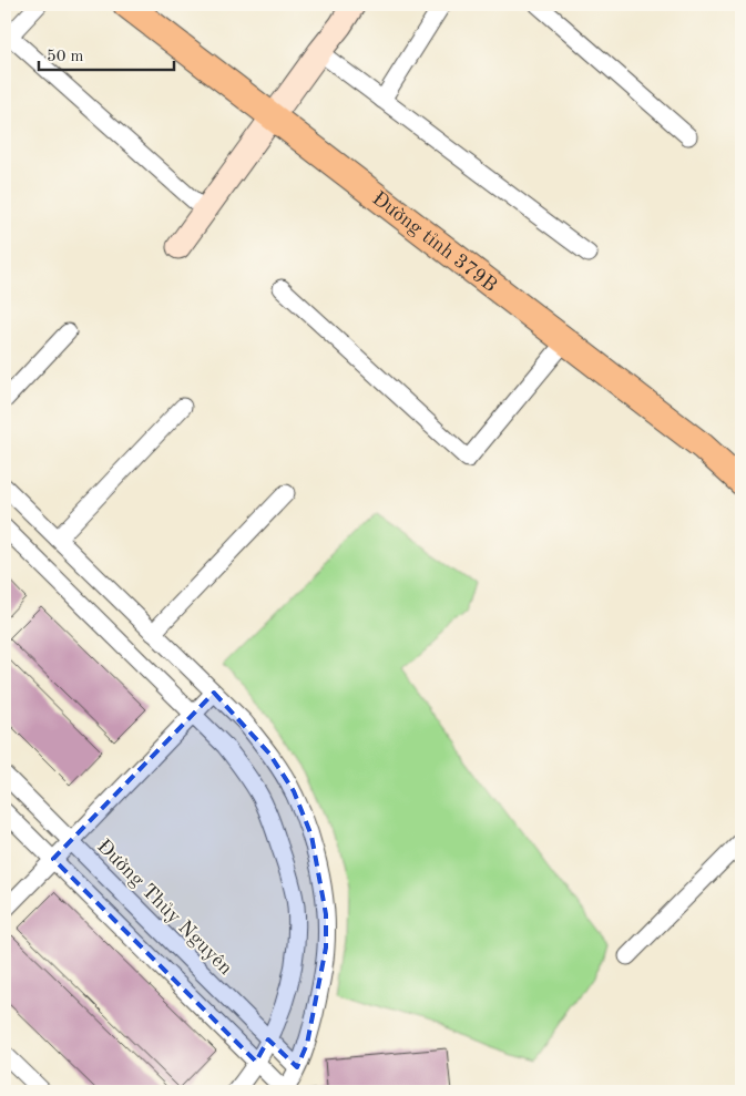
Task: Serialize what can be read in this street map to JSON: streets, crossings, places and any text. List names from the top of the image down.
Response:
{
  "streets": {
    "main road": ["Đường tỉnh 379B"],
    "street": ["Đường Thủy Nguyên"]
  },
  "scale_bar": "50 m"
}
